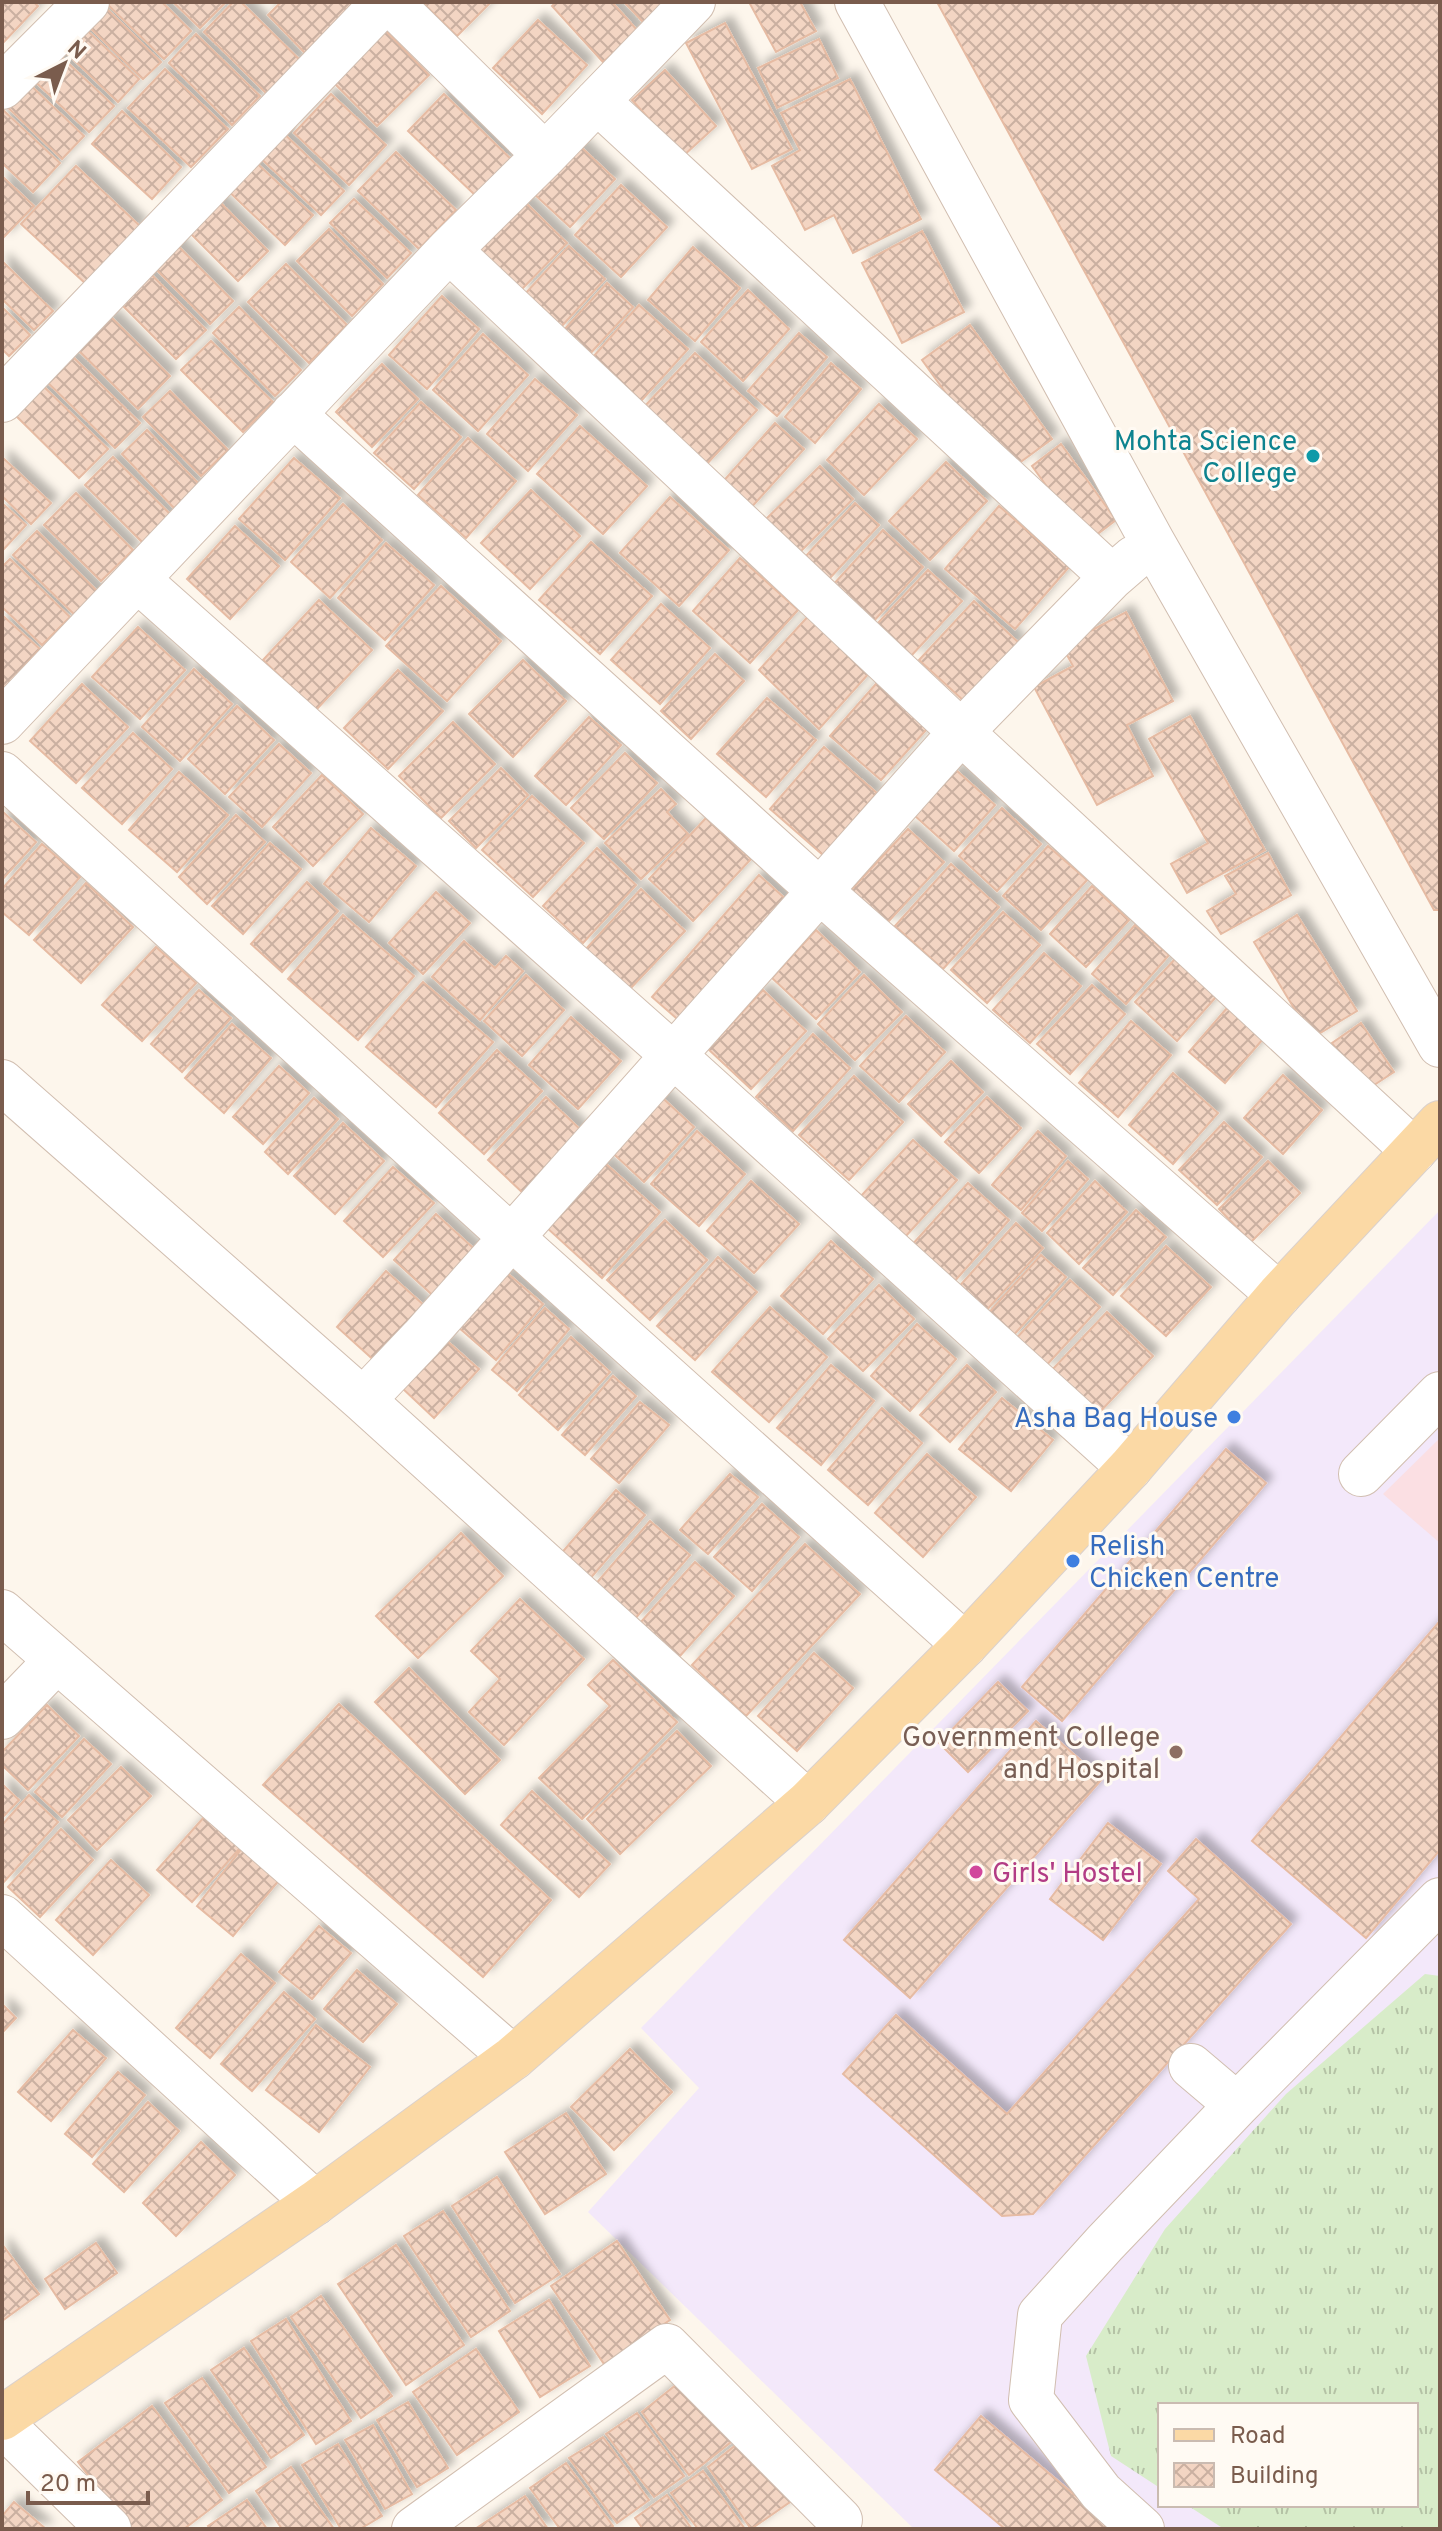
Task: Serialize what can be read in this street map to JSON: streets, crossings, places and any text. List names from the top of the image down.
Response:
{
  "places": [
    "Mohta Science College",
    "Asha Bag House",
    "Relish Chicken Centre",
    "Government College and Hospital",
    "Girls' Hostel"
  ],
  "legend": ["Road", "Building"],
  "scale_bar": "20 m",
  "north": "top right"
}
